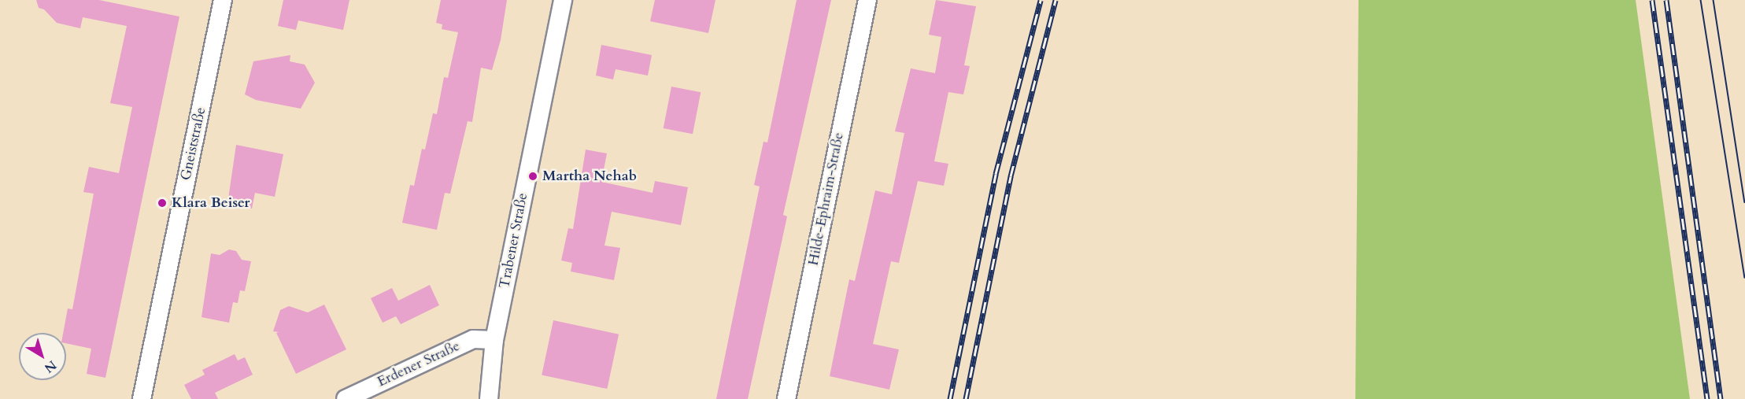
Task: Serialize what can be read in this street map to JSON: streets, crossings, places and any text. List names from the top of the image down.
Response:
{
  "streets": {
    "street": [
      "Gneiststraße",
      "Hilde-Ephraim-Straße",
      "Trabener Straße",
      "Erdener Straße"
    ]
  },
  "crossings": [
    ["Trabener Straße", "Erdener Straße"]
  ],
  "places": ["Martha Nehab", "Klara Beiser"],
  "north": "bottom right"
}
